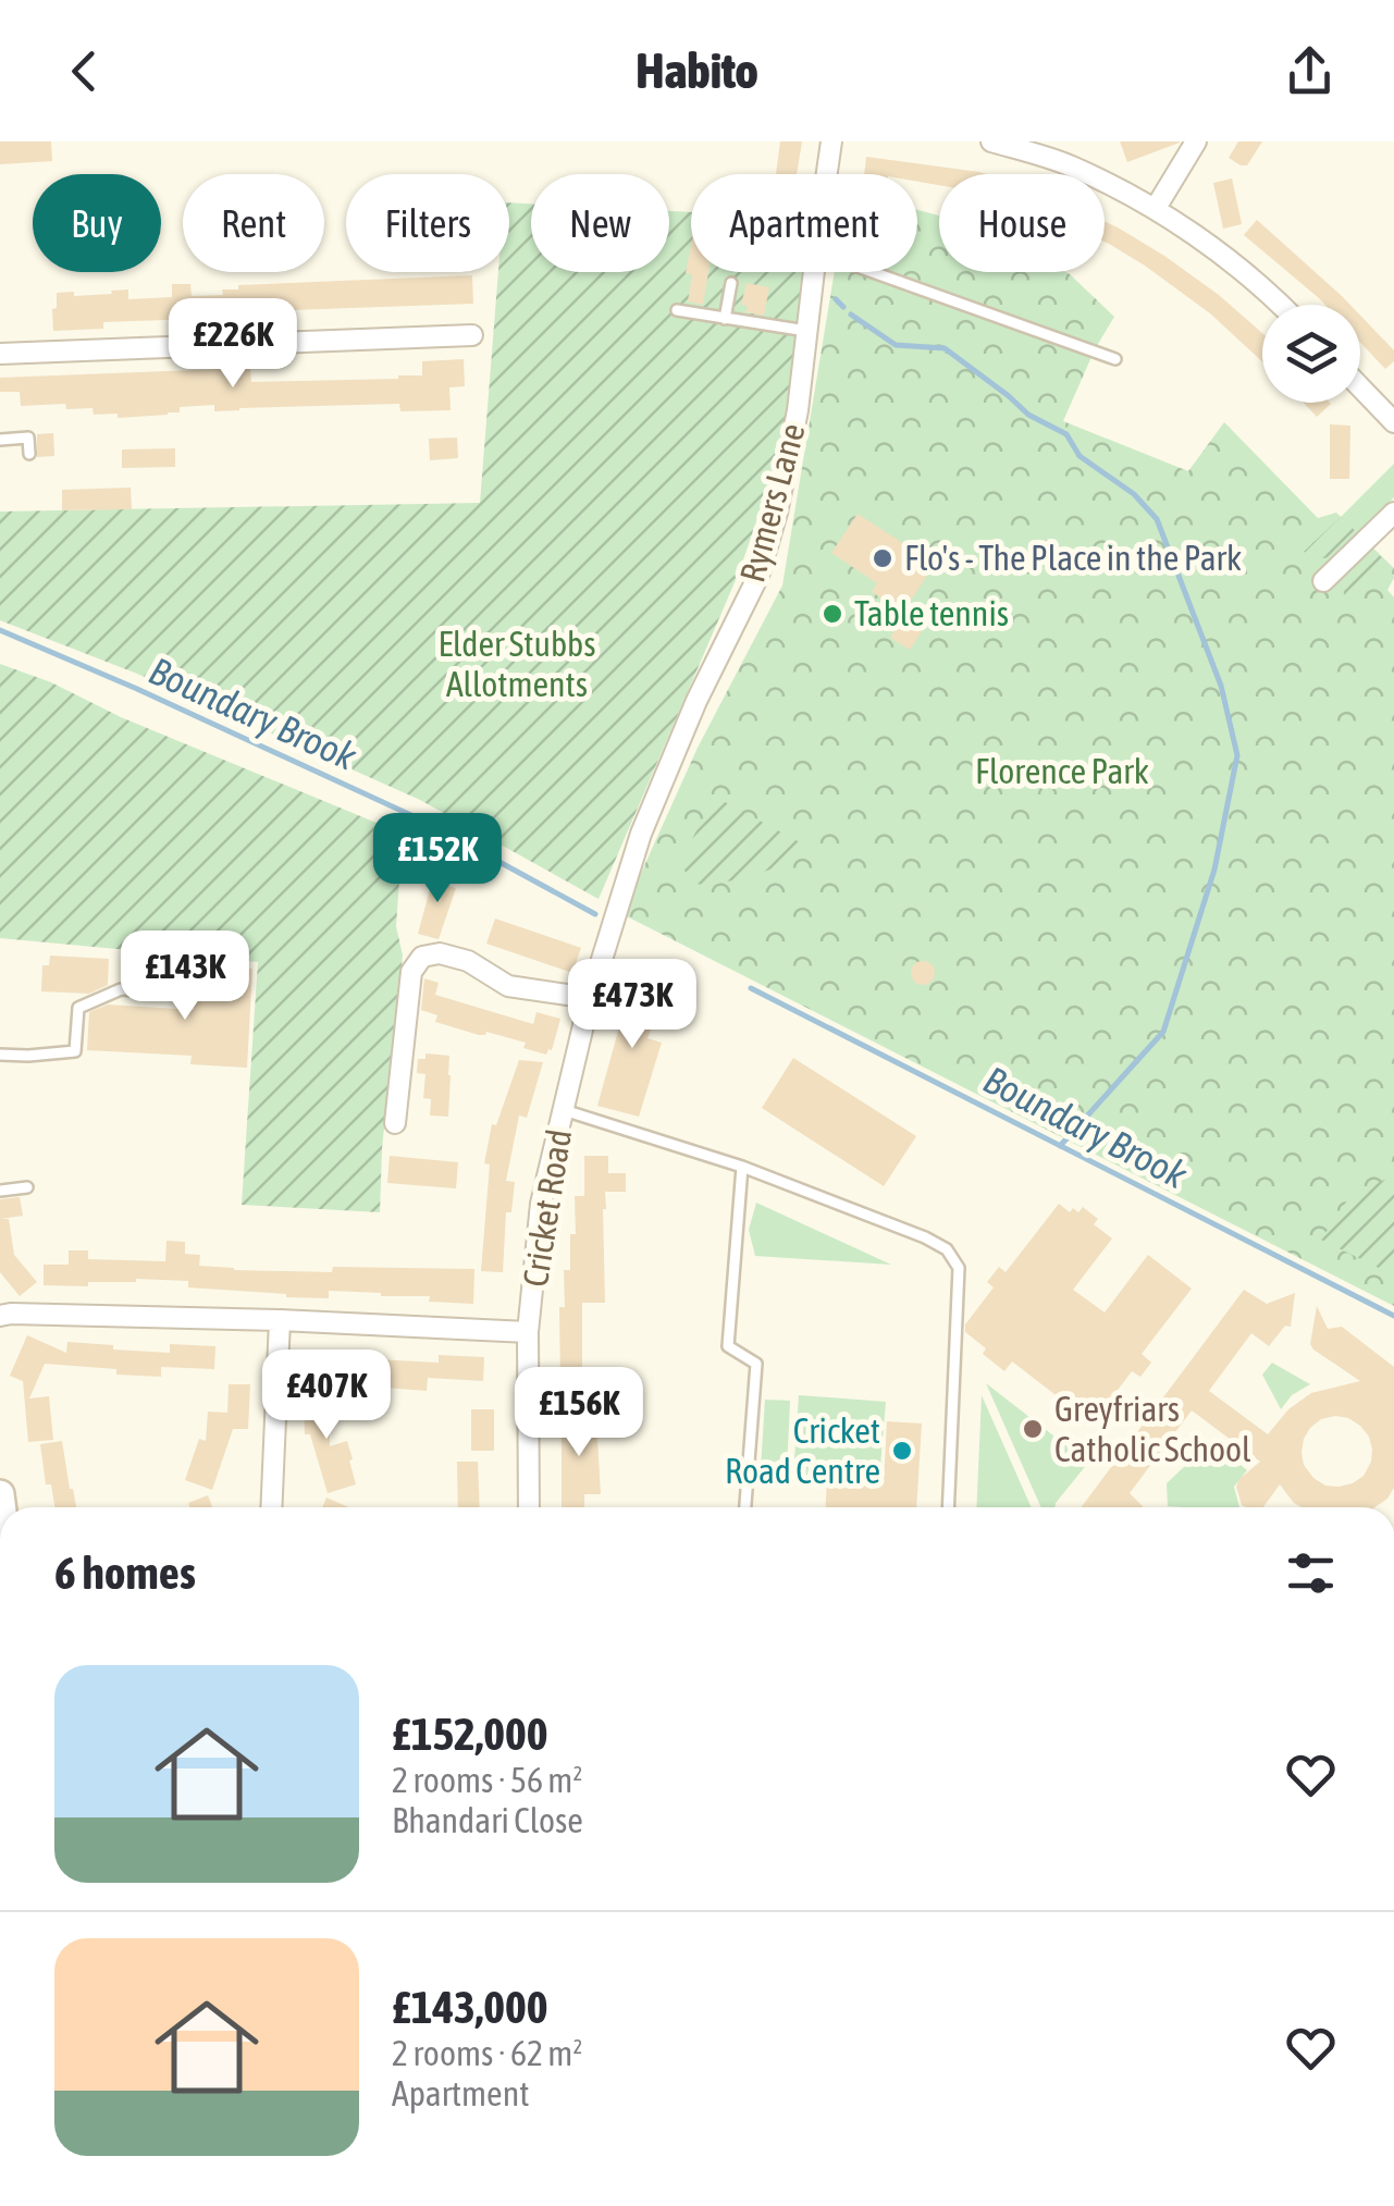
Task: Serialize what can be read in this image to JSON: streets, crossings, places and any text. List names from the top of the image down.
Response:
{
  "streets": {
    "street": ["Rymers Lane", "Cricket Road"]
  },
  "crossings": [
    ["Rymers Lane", "Cricket Road"]
  ],
  "water": ["Boundary Brook"],
  "parks": ["Elder Stubbs Allotments", "Florence Park"],
  "places": [
    "Flo's - The Place in the Park",
    "Table tennis",
    "Greyfriars Catholic School",
    "Cricket Road Centre"
  ],
  "page": {
    "header": "Habito",
    "chip": [
      "Buy",
      "Rent",
      "Filters",
      "New",
      "Apartment",
      "House"
    ],
    "price": [
      "£226K",
      "£152K",
      "£143K",
      "£473K",
      "£407K",
      "£156K"
    ],
    "heading": "6 homes",
    "list": [
      {
        "name": "£152,000",
        "note": "2 rooms · 56 m² · Bhandari Close"
      },
      {
        "name": "£143,000",
        "note": "2 rooms · 62 m² · Apartment"
      }
    ]
  }
}
